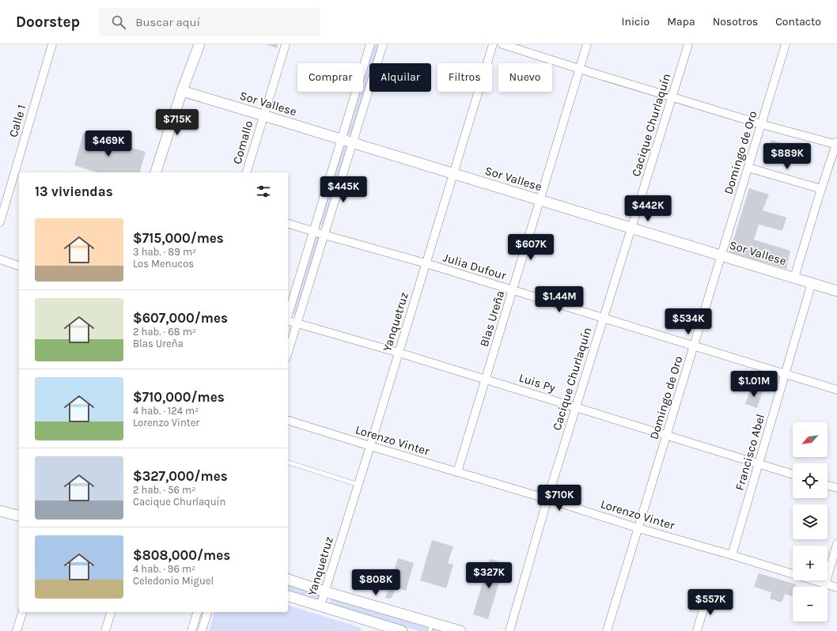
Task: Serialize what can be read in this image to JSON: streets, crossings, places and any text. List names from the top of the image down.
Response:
{
  "streets": {
    "street": [
      "Sor Vallese",
      "Calle 1",
      "Cacique Churlaquín",
      "Comallo",
      "Domingo de Oro",
      "Julia Dufour",
      "Blas Ureña",
      "Yanquetruz",
      "Luis Py",
      "Lorenzo Vinter",
      "Francisco Abel"
    ]
  },
  "crossings": [
    ["Sor Vallese", "Cacique Churlaquín"],
    ["Sor Vallese", "Comallo"],
    ["Sor Vallese", "Domingo de Oro"],
    ["Sor Vallese", "Blas Ureña"],
    ["Sor Vallese", "Yanquetruz"],
    ["Sor Vallese", "Francisco Abel"],
    ["Cacique Churlaquín", "Julia Dufour"],
    ["Cacique Churlaquín", "Luis Py"],
    ["Cacique Churlaquín", "Lorenzo Vinter"],
    ["Domingo de Oro", "Julia Dufour"],
    ["Domingo de Oro", "Luis Py"],
    ["Domingo de Oro", "Lorenzo Vinter"],
    ["Julia Dufour", "Blas Ureña"],
    ["Julia Dufour", "Yanquetruz"],
    ["Julia Dufour", "Francisco Abel"],
    ["Blas Ureña", "Luis Py"],
    ["Blas Ureña", "Lorenzo Vinter"],
    ["Yanquetruz", "Luis Py"],
    ["Yanquetruz", "Lorenzo Vinter"],
    ["Luis Py", "Francisco Abel"],
    ["Lorenzo Vinter", "Francisco Abel"]
  ],
  "north": "bottom left",
  "page": {
    "header": "Doorstep",
    "search": "Buscar aquí",
    "nav": [
      "Inicio",
      "Mapa",
      "Nosotros",
      "Contacto"
    ],
    "chip": [
      "Comprar",
      "Alquilar",
      "Filtros",
      "Nuevo"
    ],
    "price": [
      "$715K",
      "$469K",
      "$889K",
      "$445K",
      "$442K",
      "$607K",
      "$1.44M",
      "$534K",
      "$1.01M",
      "$710K",
      "$327K",
      "$808K",
      "$557K"
    ],
    "heading": "13 viviendas",
    "list": [
      {
        "name": "$715,000/mes",
        "note": "3 hab. · 89 m² · Los Menucos"
      },
      {
        "name": "$607,000/mes",
        "note": "2 hab. · 68 m² · Blas Ureña"
      },
      {
        "name": "$710,000/mes",
        "note": "4 hab. · 124 m² · Lorenzo Vinter"
      },
      {
        "name": "$327,000/mes",
        "note": "2 hab. · 56 m² · Cacique Churlaquín"
      },
      {
        "name": "$808,000/mes",
        "note": "4 hab. · 96 m² · Celedonio Miguel"
      }
    ],
    "map_buttons": ["+", "−"]
  }
}
